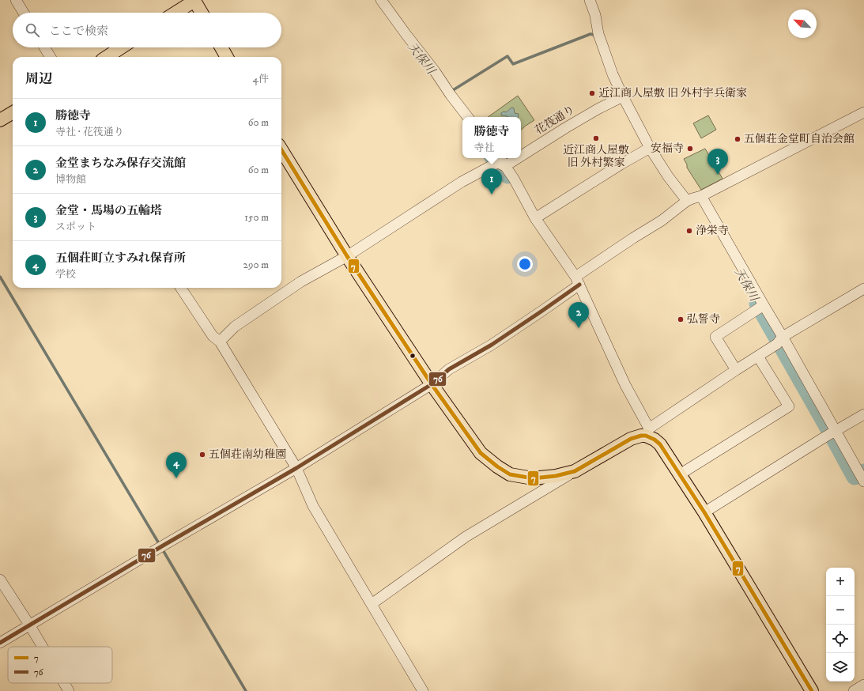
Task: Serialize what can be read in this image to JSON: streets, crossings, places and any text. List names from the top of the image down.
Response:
{
  "streets": {
    "street": ["花筏通り"]
  },
  "water": ["天保川"],
  "places": [
    "近江商人屋敷 旧 外村宇兵衛家",
    "近江商人屋敷 旧 外村繁家",
    "五個荘金堂町自治会館",
    "安福寺",
    "浄栄寺",
    "弘誓寺",
    "五個荘南幼稚園"
  ],
  "lines": ["transit line 7", "transit line 76"],
  "legend": ["7", "76"],
  "north": "top left",
  "page": {
    "search": "ここで検索",
    "heading": ["周辺", "4件"],
    "list": [
      {
        "mark": "1",
        "name": "勝徳寺",
        "note": "寺社 · 花筏通り",
        "value": "60 m"
      },
      {
        "mark": "2",
        "name": "金堂まちなみ保存交流館",
        "note": "博物館",
        "value": "60 m"
      },
      {
        "mark": "3",
        "name": "金堂・馬場の五輪塔",
        "note": "スポット",
        "value": "150 m"
      },
      {
        "mark": "4",
        "name": "五個荘町立すみれ保育所",
        "note": "学校",
        "value": "290 m"
      }
    ],
    "popup": ["勝徳寺", "寺社"],
    "pins": [
      "3",
      "1",
      "2",
      "4"
    ],
    "map_buttons": ["+", "−"]
  }
}
